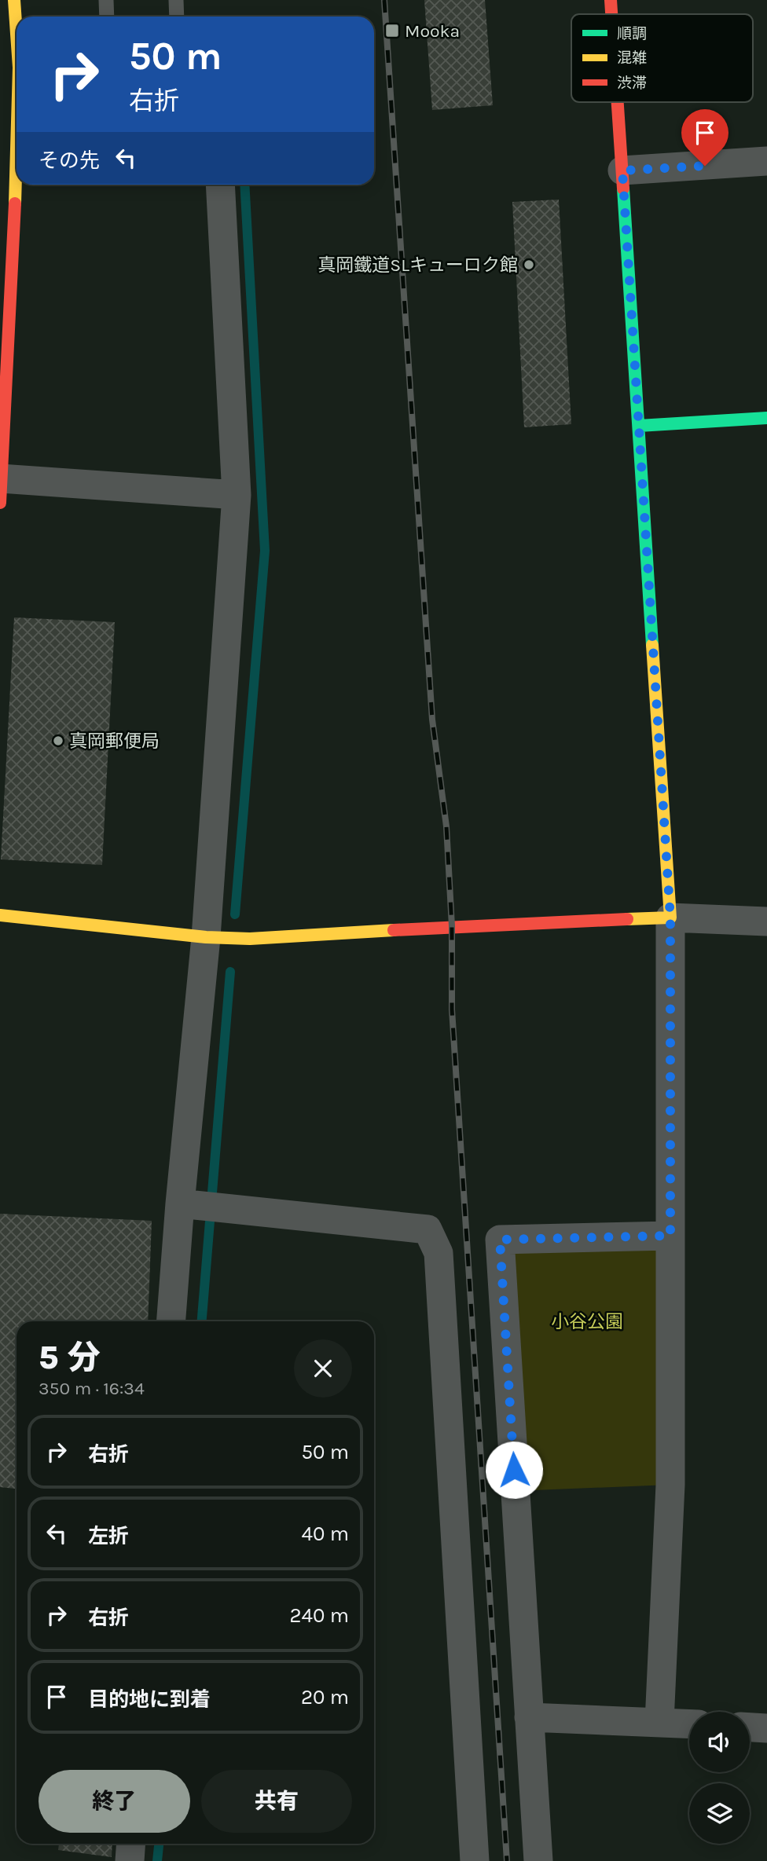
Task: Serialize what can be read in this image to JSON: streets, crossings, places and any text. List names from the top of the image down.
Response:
{
  "parks": ["小谷公園"],
  "places": {
    "transit": ["Mooka"],
    "other": ["真岡鐵道SLキューロク館", "真岡郵便局"]
  },
  "legend": ["順調", "混雑", "渋滞"],
  "page": {
    "turn": ["50 m", "右折"],
    "then": "その先",
    "heading": ["5 分", "350 m · 16:34"],
    "list": [
      {
        "name": "右折",
        "value": "50 m"
      },
      {
        "name": "左折",
        "value": "40 m"
      },
      {
        "name": "右折",
        "value": "240 m"
      },
      {
        "name": "目的地に到着",
        "value": "20 m"
      }
    ],
    "buttons": ["終了", "共有"]
  }
}
